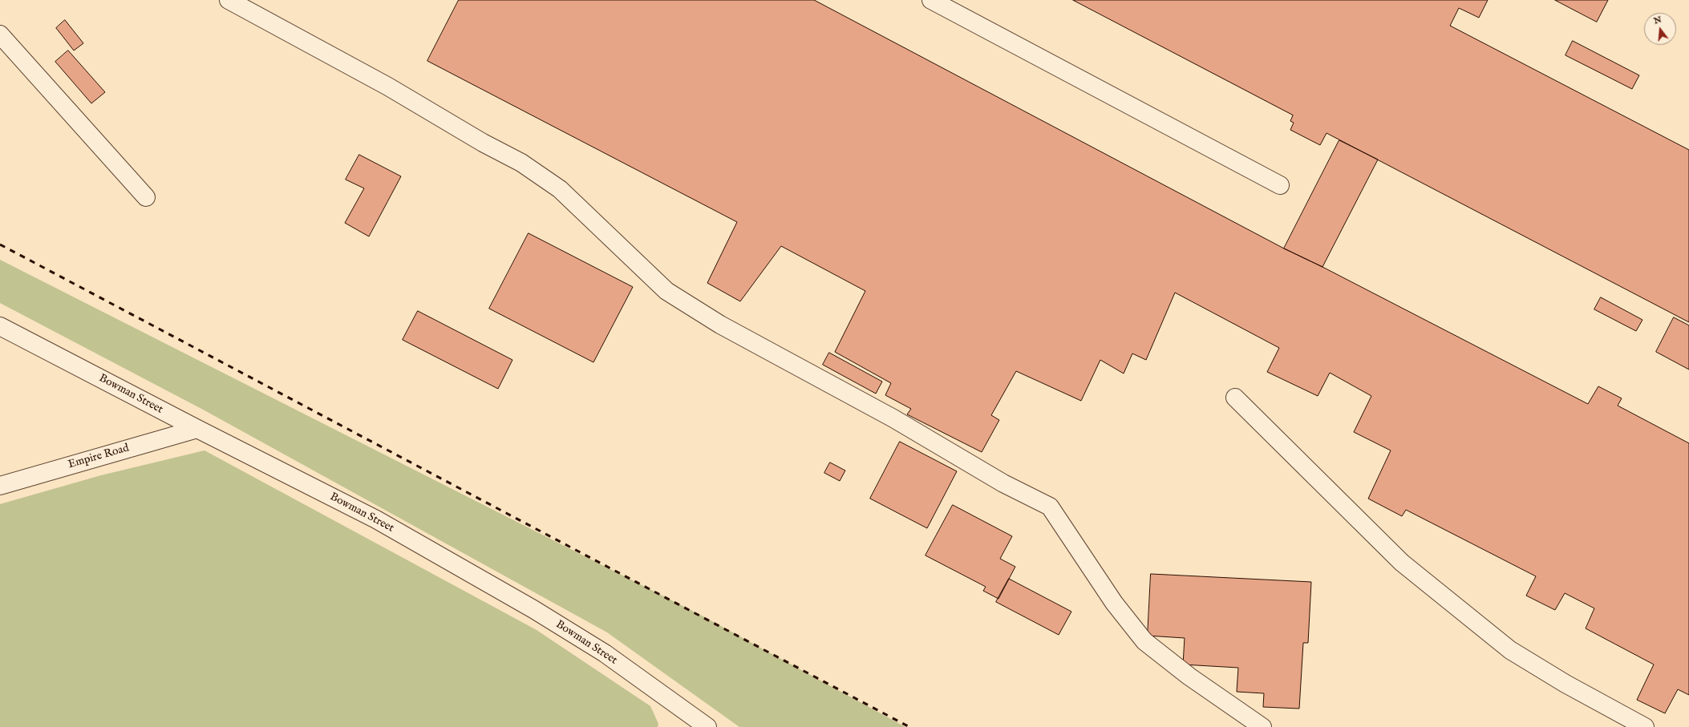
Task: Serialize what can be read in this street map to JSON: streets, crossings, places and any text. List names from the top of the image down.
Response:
{
  "streets": {
    "street": ["Bowman Street", "Empire Road"]
  },
  "crossings": [
    ["Bowman Street", "Empire Road"]
  ],
  "north": "top"
}
